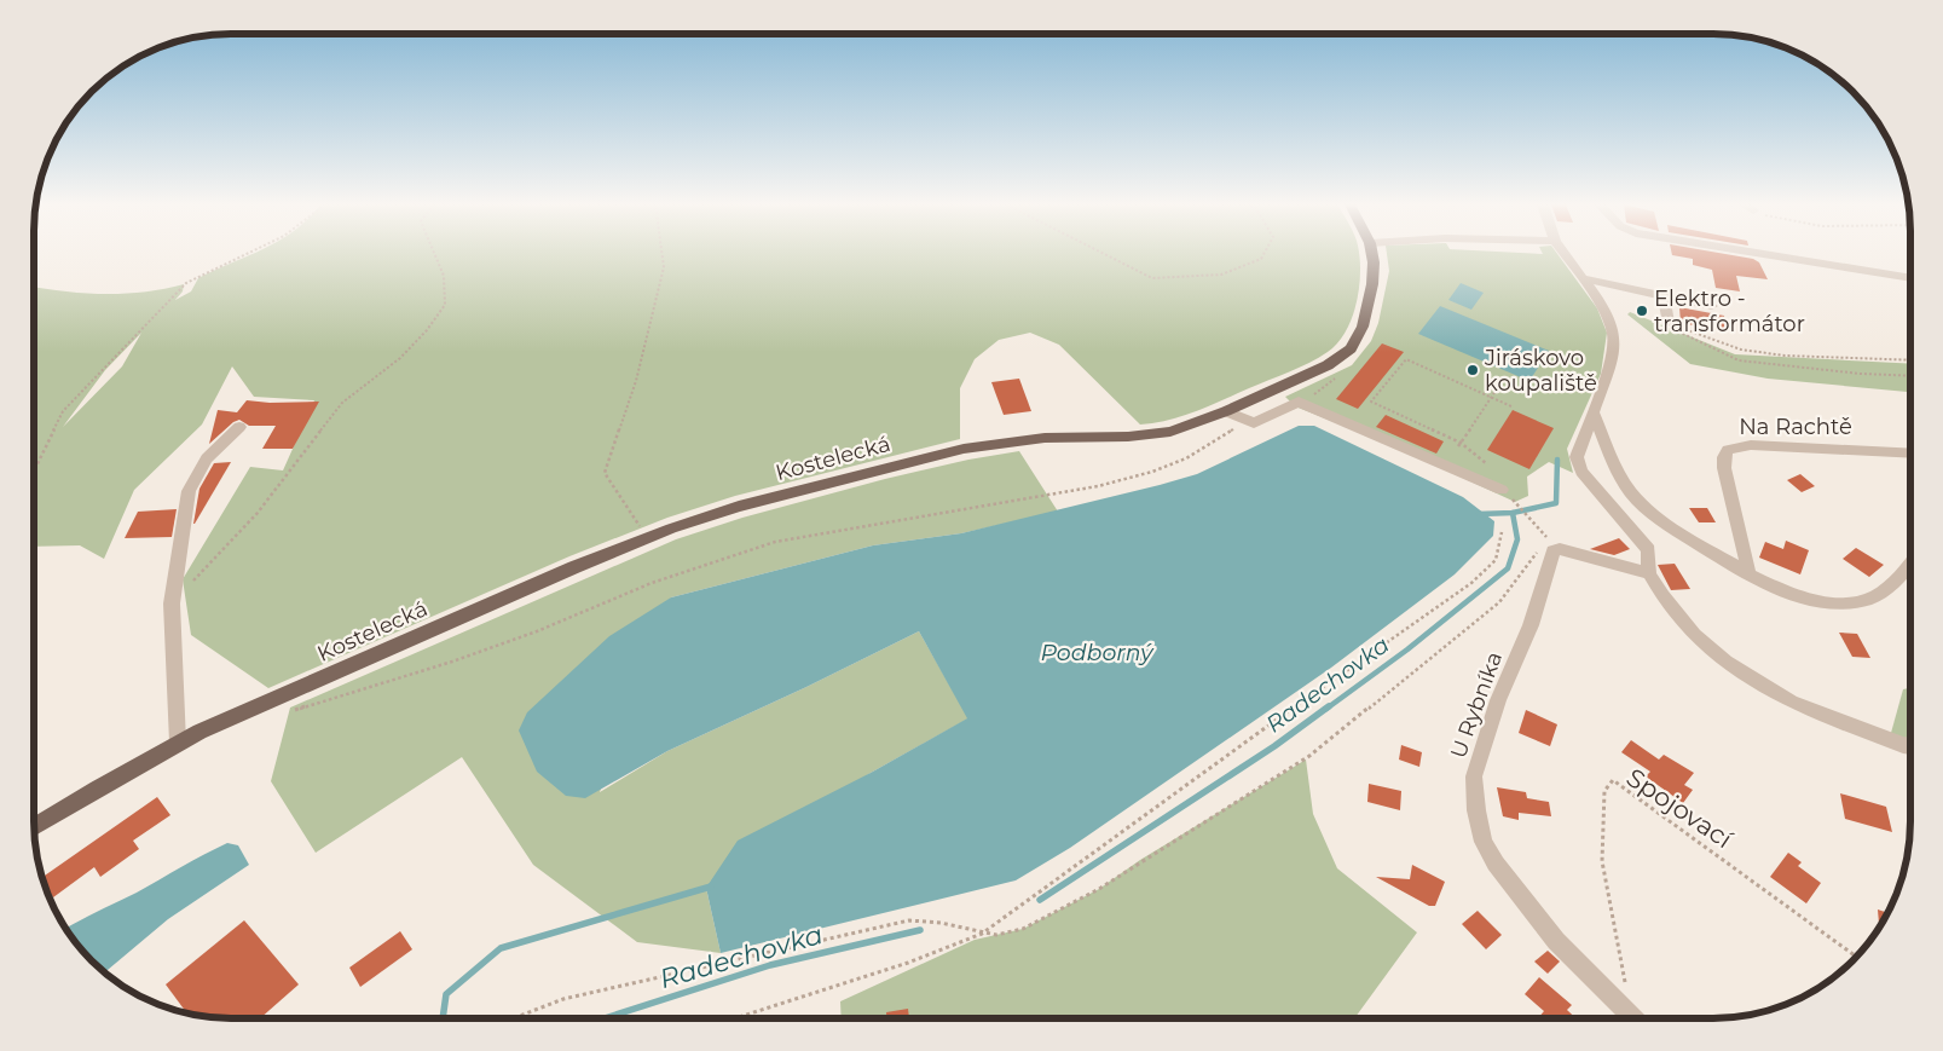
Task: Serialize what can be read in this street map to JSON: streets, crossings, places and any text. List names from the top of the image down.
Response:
{
  "streets": {
    "main road": ["Kostelecká"],
    "street": ["Na Rachtě", "U Rybníka"],
    "path": ["Spojovací"]
  },
  "crossings": [
    ["U Rybníka", "Spojovací"]
  ],
  "water": ["Podborný", "Radechovka"],
  "places": ["Elektro - transformátor", "Jiráskovo koupaliště"]
}
